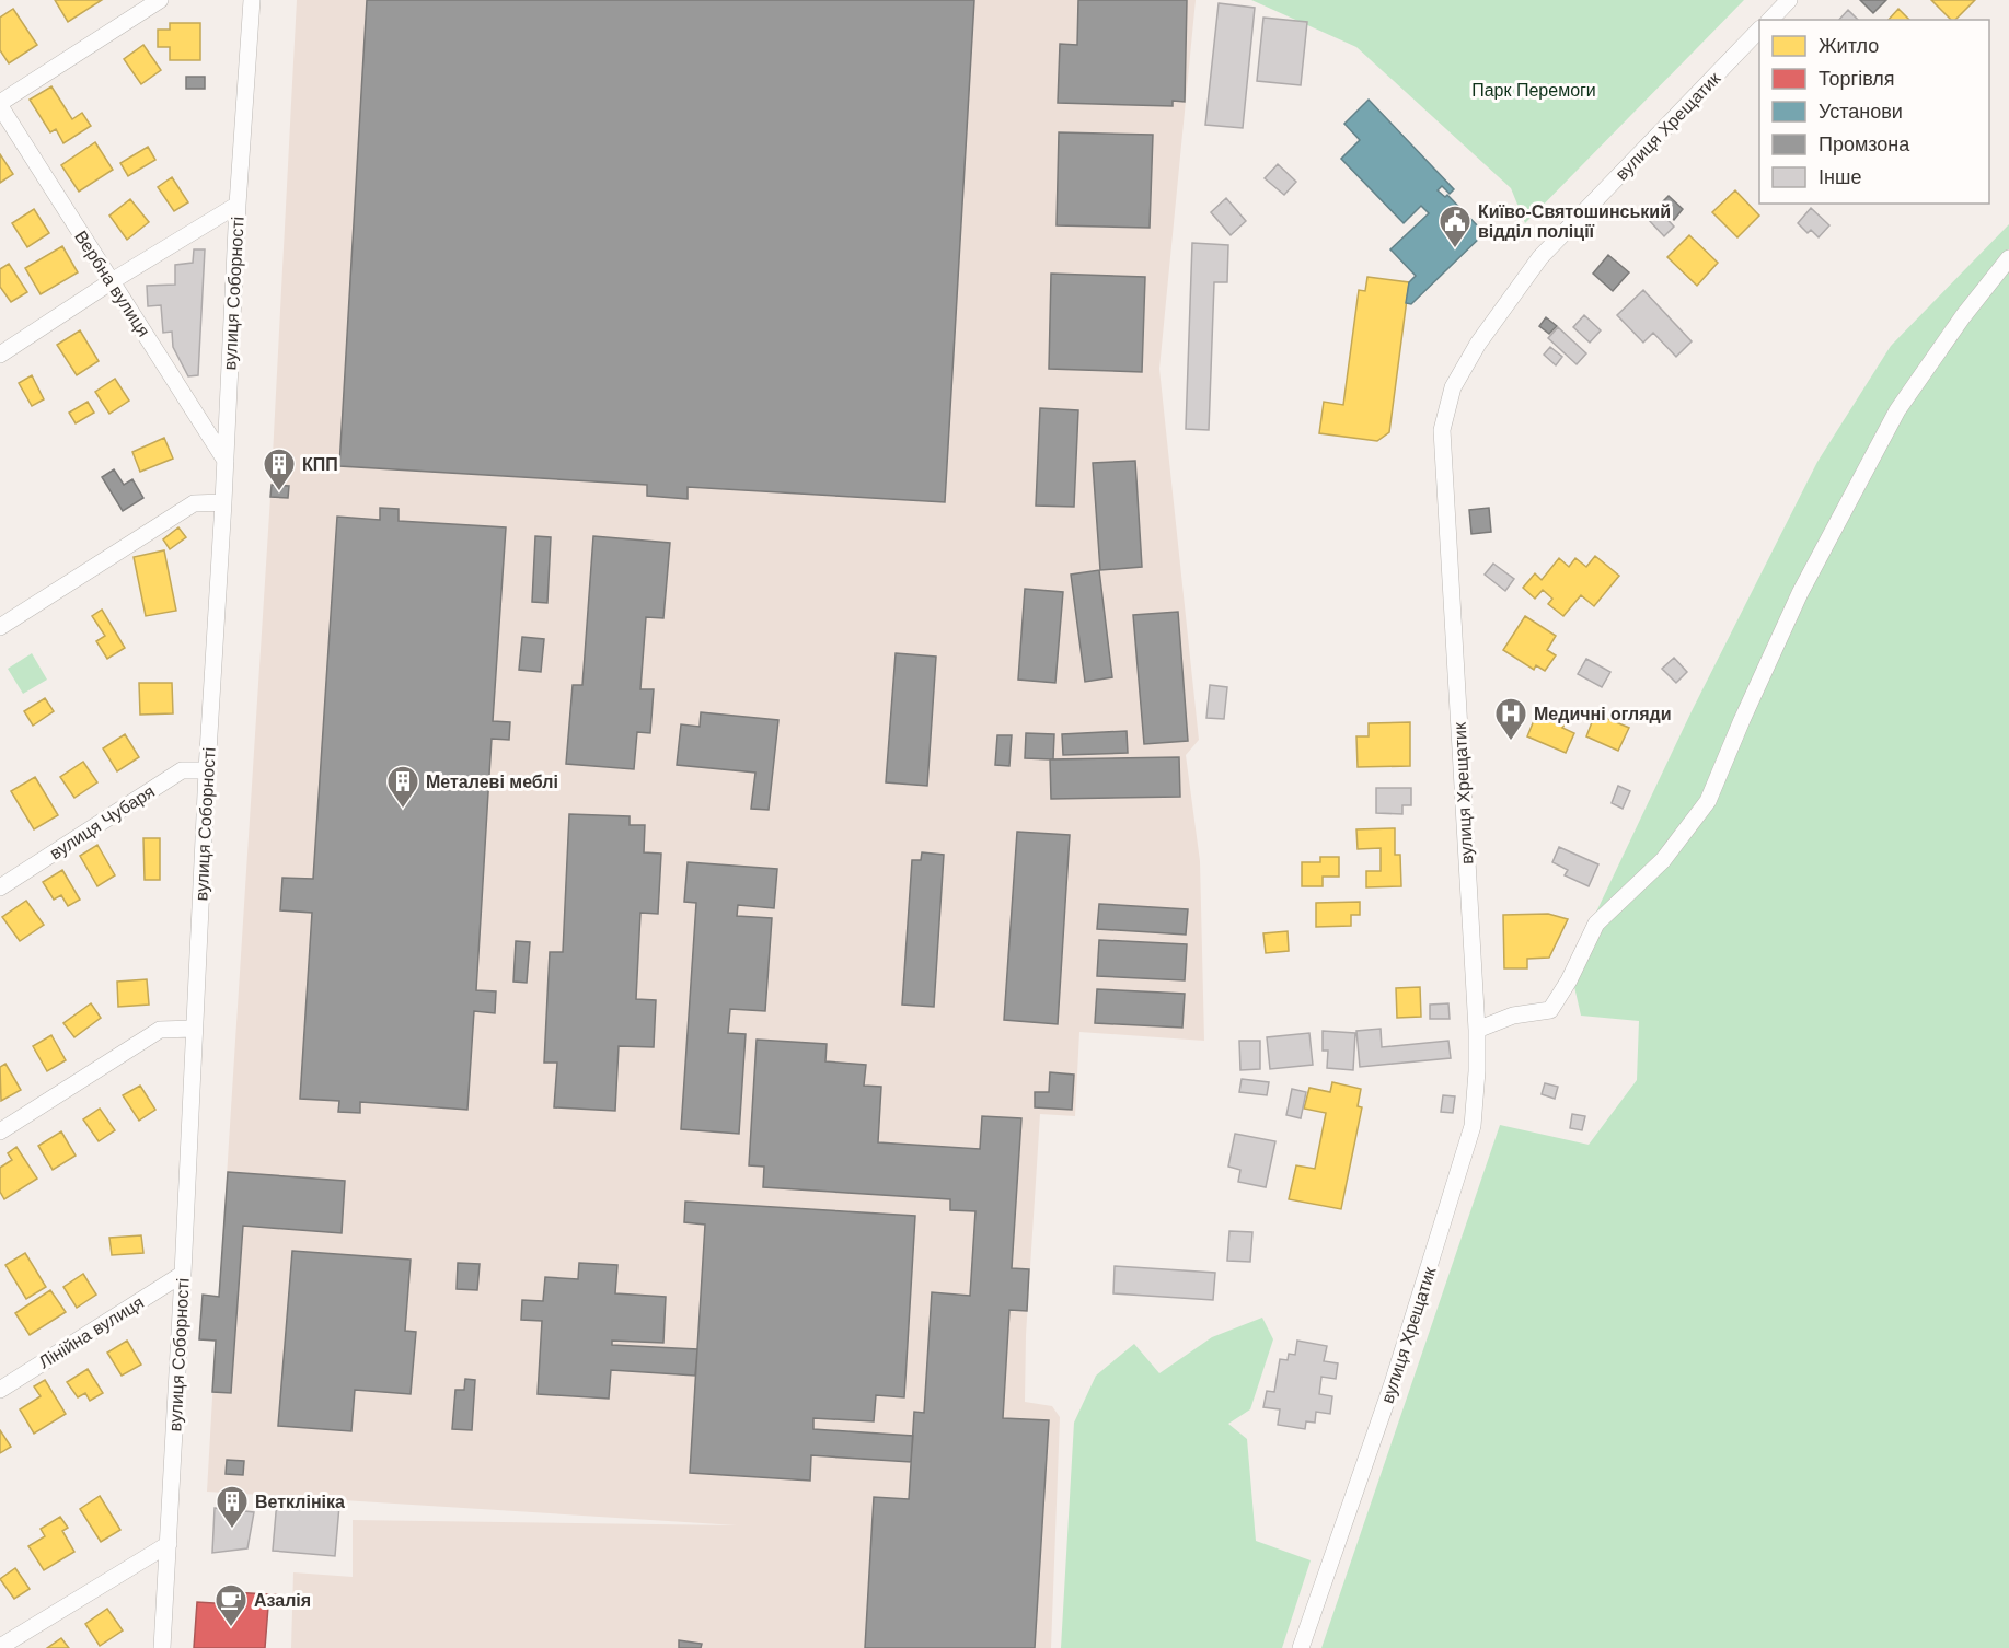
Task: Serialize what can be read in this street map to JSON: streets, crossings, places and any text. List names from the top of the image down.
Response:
{
  "streets": {
    "street": [
      "вулиця Хрещатик",
      "Вербна вулиця",
      "вулиця Соборності",
      "вулиця Чубаря",
      "Лінійна вулиця"
    ]
  },
  "crossings": [
    ["Вербна вулиця", "вулиця Соборності"],
    ["вулиця Соборності", "вулиця Чубаря"],
    ["вулиця Соборності", "Лінійна вулиця"]
  ],
  "parks": ["Парк Перемоги"],
  "places": {
    "public building": ["Київо-Святошинський відділ поліції"],
    "building": ["КПП", "Металеві меблі", "Ветклініка"],
    "hospital": ["Медичні огляди"],
    "cafe": ["Азалія"]
  },
  "legend": [
    "Житло",
    "Торгівля",
    "Установи",
    "Промзона",
    "Інше"
  ]
}
